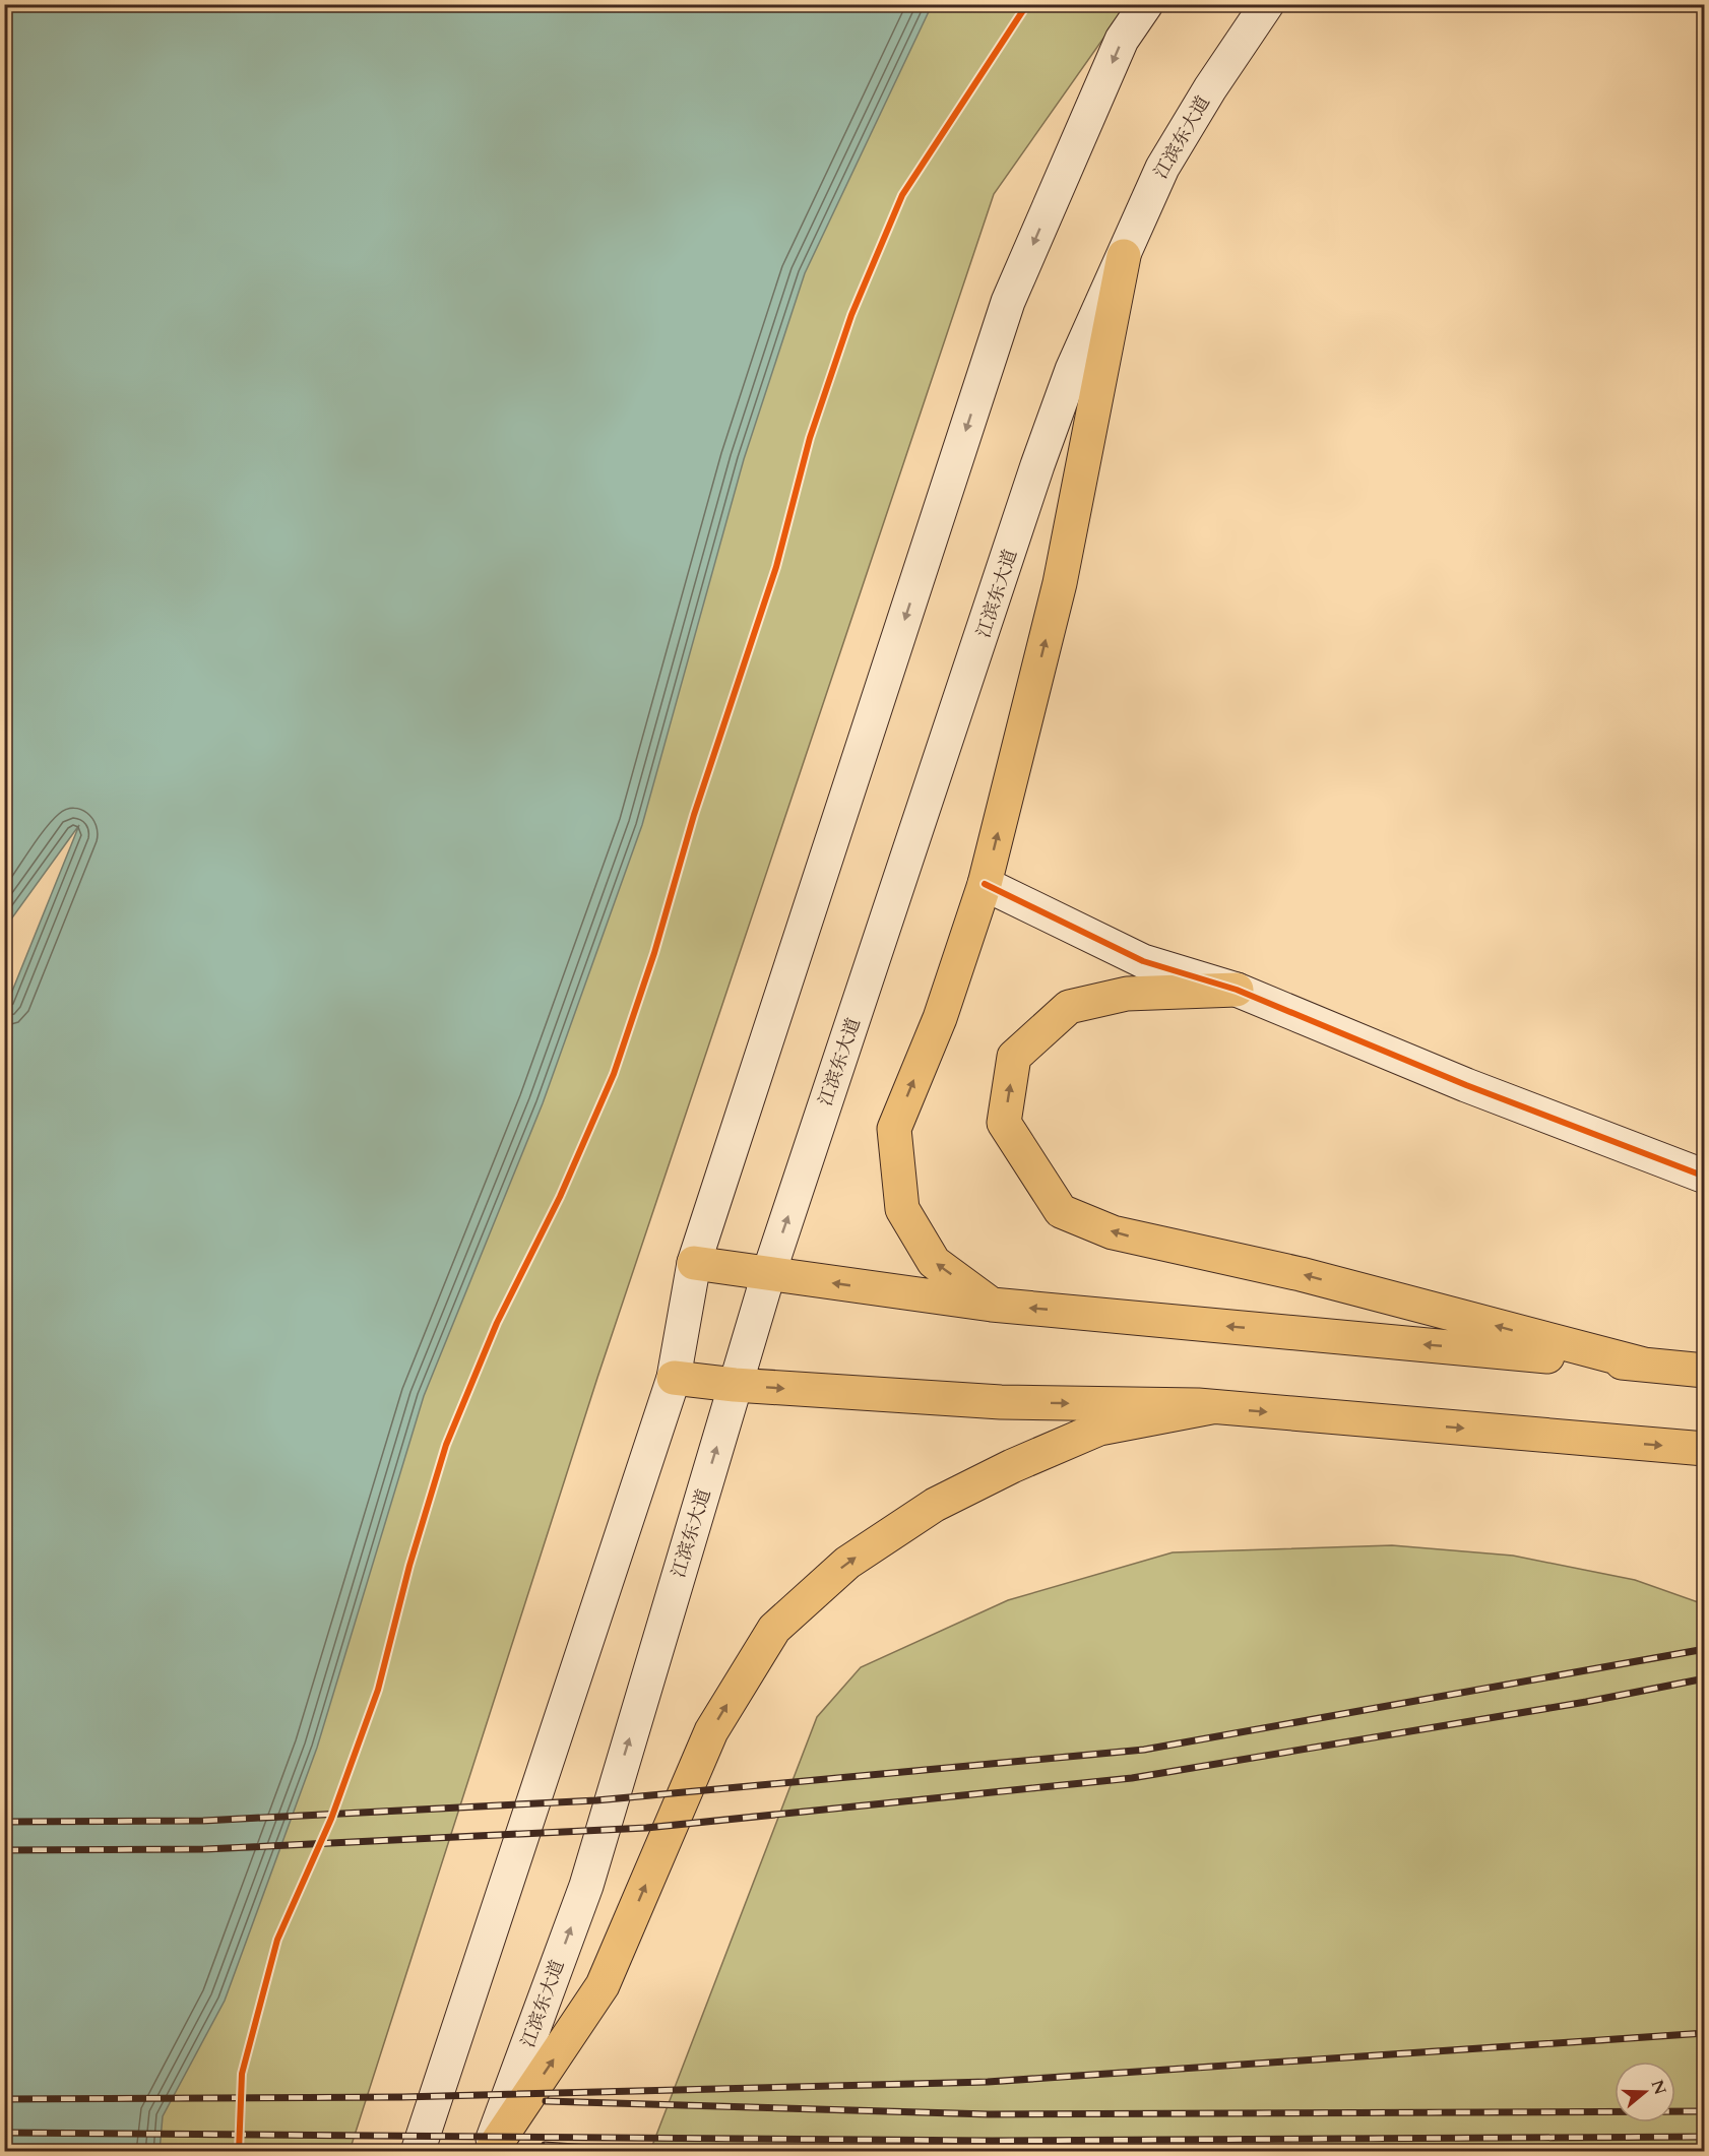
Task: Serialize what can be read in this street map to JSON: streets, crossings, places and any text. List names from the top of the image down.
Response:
{
  "streets": {
    "main road": ["江滨东大道"]
  },
  "north": "right"
}
